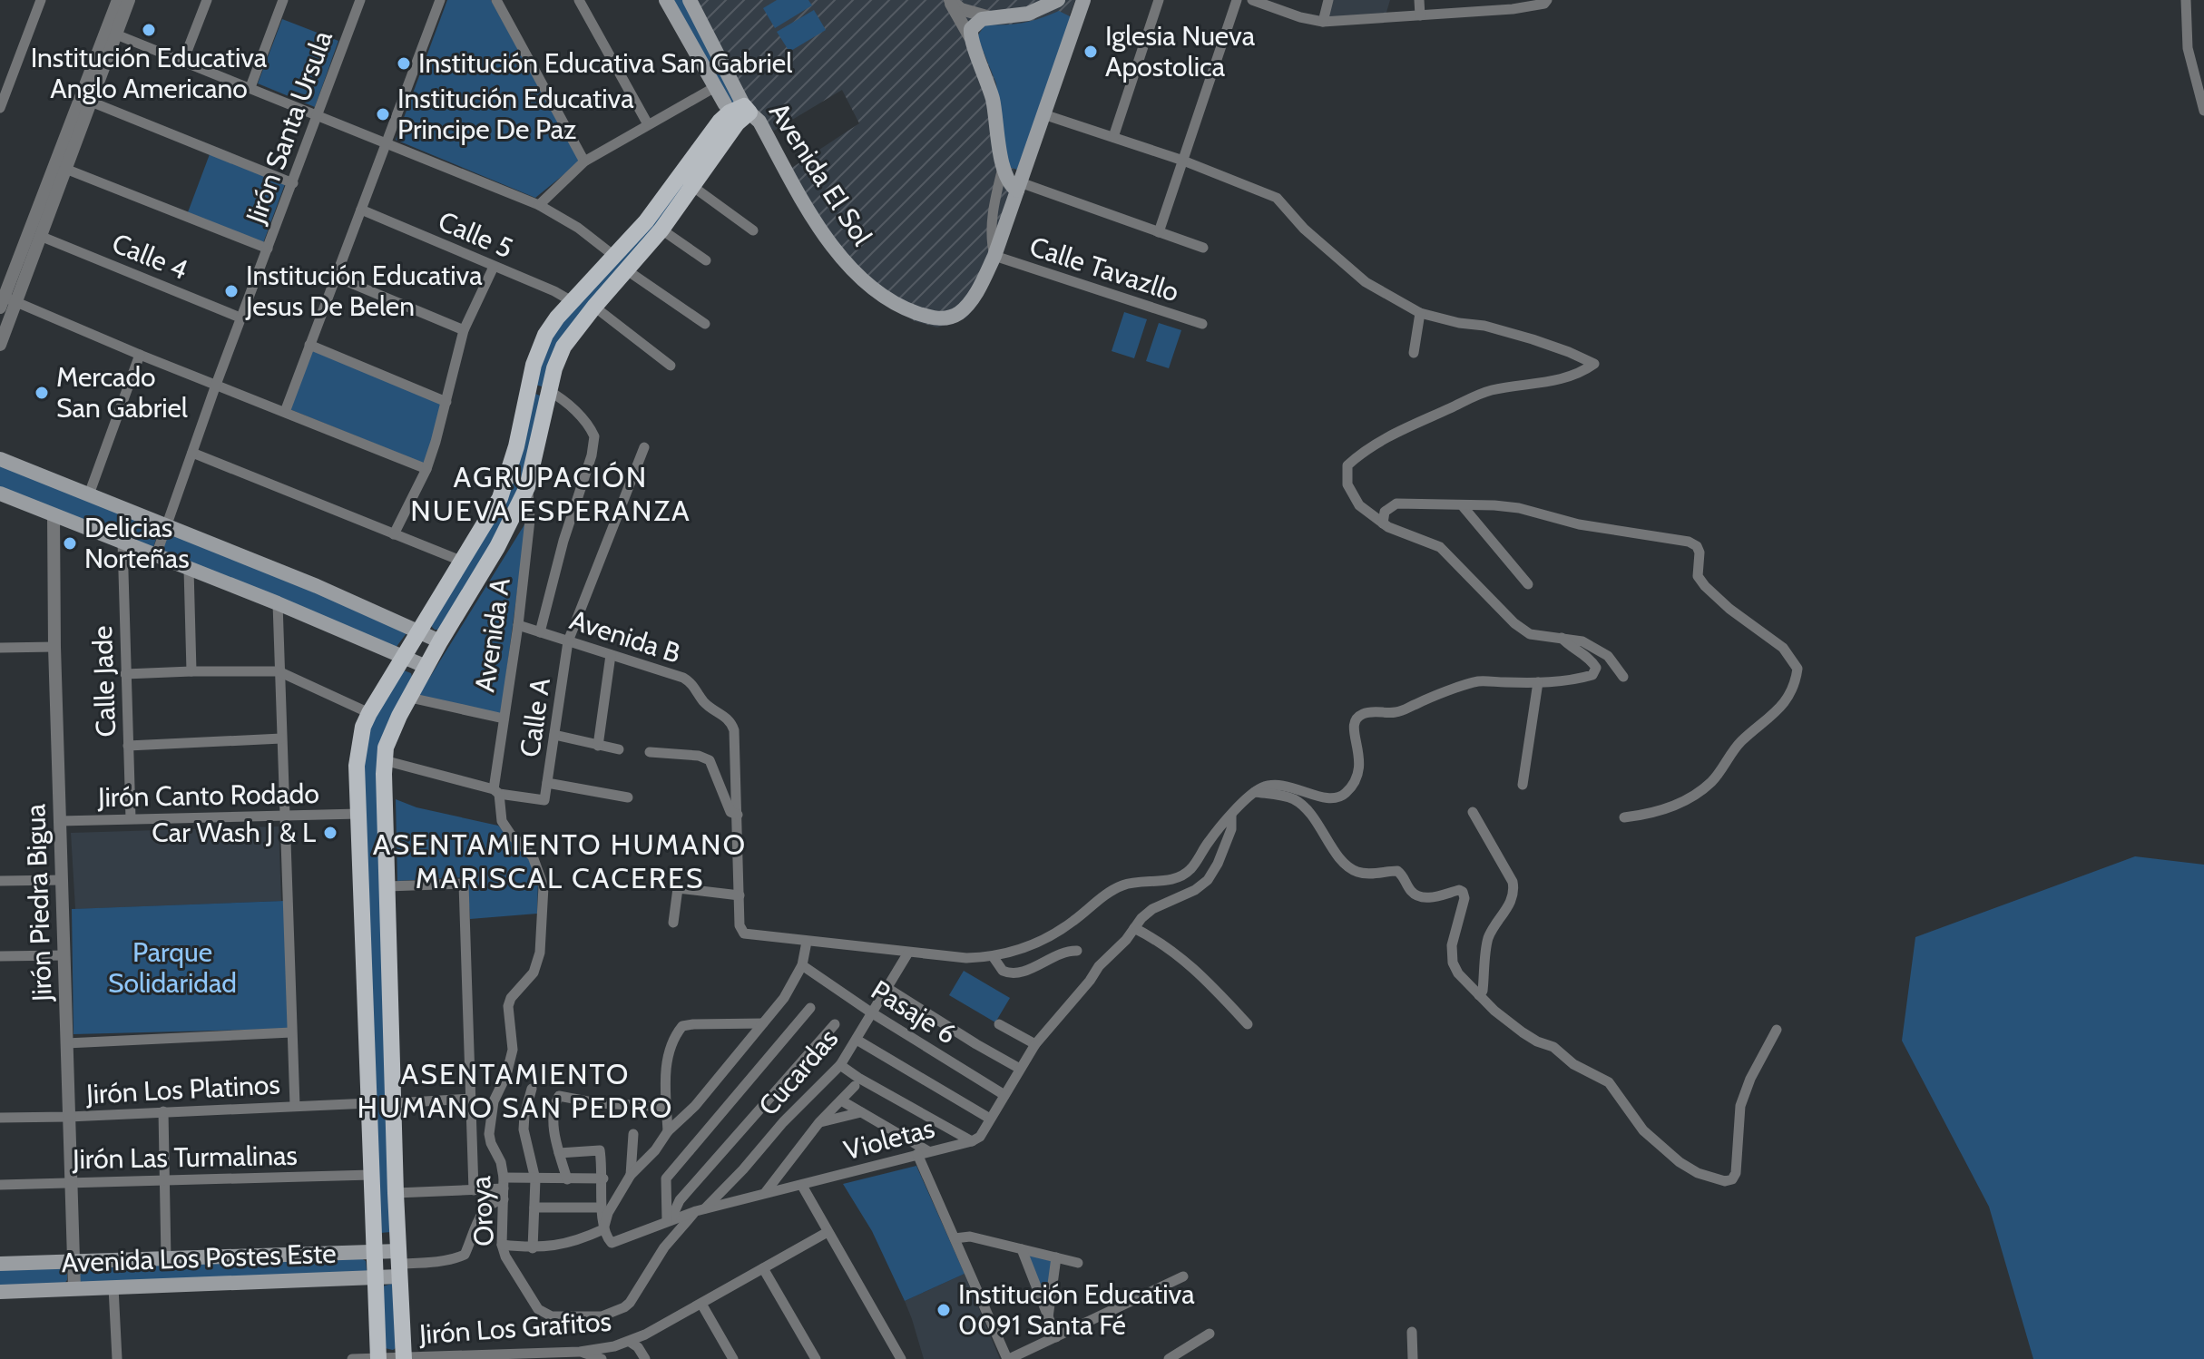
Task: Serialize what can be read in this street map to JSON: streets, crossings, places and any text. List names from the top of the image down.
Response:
{
  "streets": {
    "main road": ["Avenida El Sol", "Avenida Los Postes Este"],
    "street": [
      "Jirón Santa Ursula",
      "Calle 5",
      "Calle 4",
      "Calle Tavazllo",
      "Avenida A",
      "Avenida B",
      "Calle Jade",
      "Calle A",
      "Jirón Canto Rodado",
      "Jirón Piedra Bigua",
      "Pasaje 6",
      "Cucardas",
      "Jirón Los Platinos",
      "Violetas",
      "Jirón Las Turmalinas",
      "Oroya",
      "Jirón Los Grafitos"
    ]
  },
  "crossings": [
    ["Jirón Santa Ursula", "Calle 4"],
    ["Avenida El Sol", "Calle Tavazllo"],
    ["Avenida A", "Avenida B"],
    ["Avenida A", "Calle A"],
    ["Avenida A", "Oroya"],
    ["Avenida B", "Calle A"],
    ["Calle Jade", "Jirón Canto Rodado"],
    ["Calle A", "Oroya"],
    ["Jirón Canto Rodado", "Jirón Piedra Bigua"],
    ["Jirón Piedra Bigua", "Jirón Los Platinos"],
    ["Jirón Piedra Bigua", "Jirón Las Turmalinas"],
    ["Jirón Piedra Bigua", "Avenida Los Postes Este"],
    ["Pasaje 6", "Cucardas"],
    ["Pasaje 6", "Violetas"],
    ["Cucardas", "Violetas"],
    ["Cucardas", "Oroya"],
    ["Violetas", "Oroya"]
  ],
  "districts": ["AGRUPACIÓN NUEVA ESPERANZA", "ASENTAMIENTO HUMANO MARISCAL CACERES", "ASENTAMIENTO HUMANO SAN PEDRO"],
  "parks": ["Parque Solidaridad"],
  "places": [
    "Institución Educativa Anglo Americano",
    "Iglesia Nueva Apostolica",
    "Institución Educativa San Gabriel",
    "Institución Educativa Principe De Paz",
    "Institución Educativa Jesus De Belen",
    "Mercado San Gabriel",
    "Delicias Norteñas",
    "Car Wash J & L",
    "Institución Educativa 0091 Santa Fé"
  ]
}
